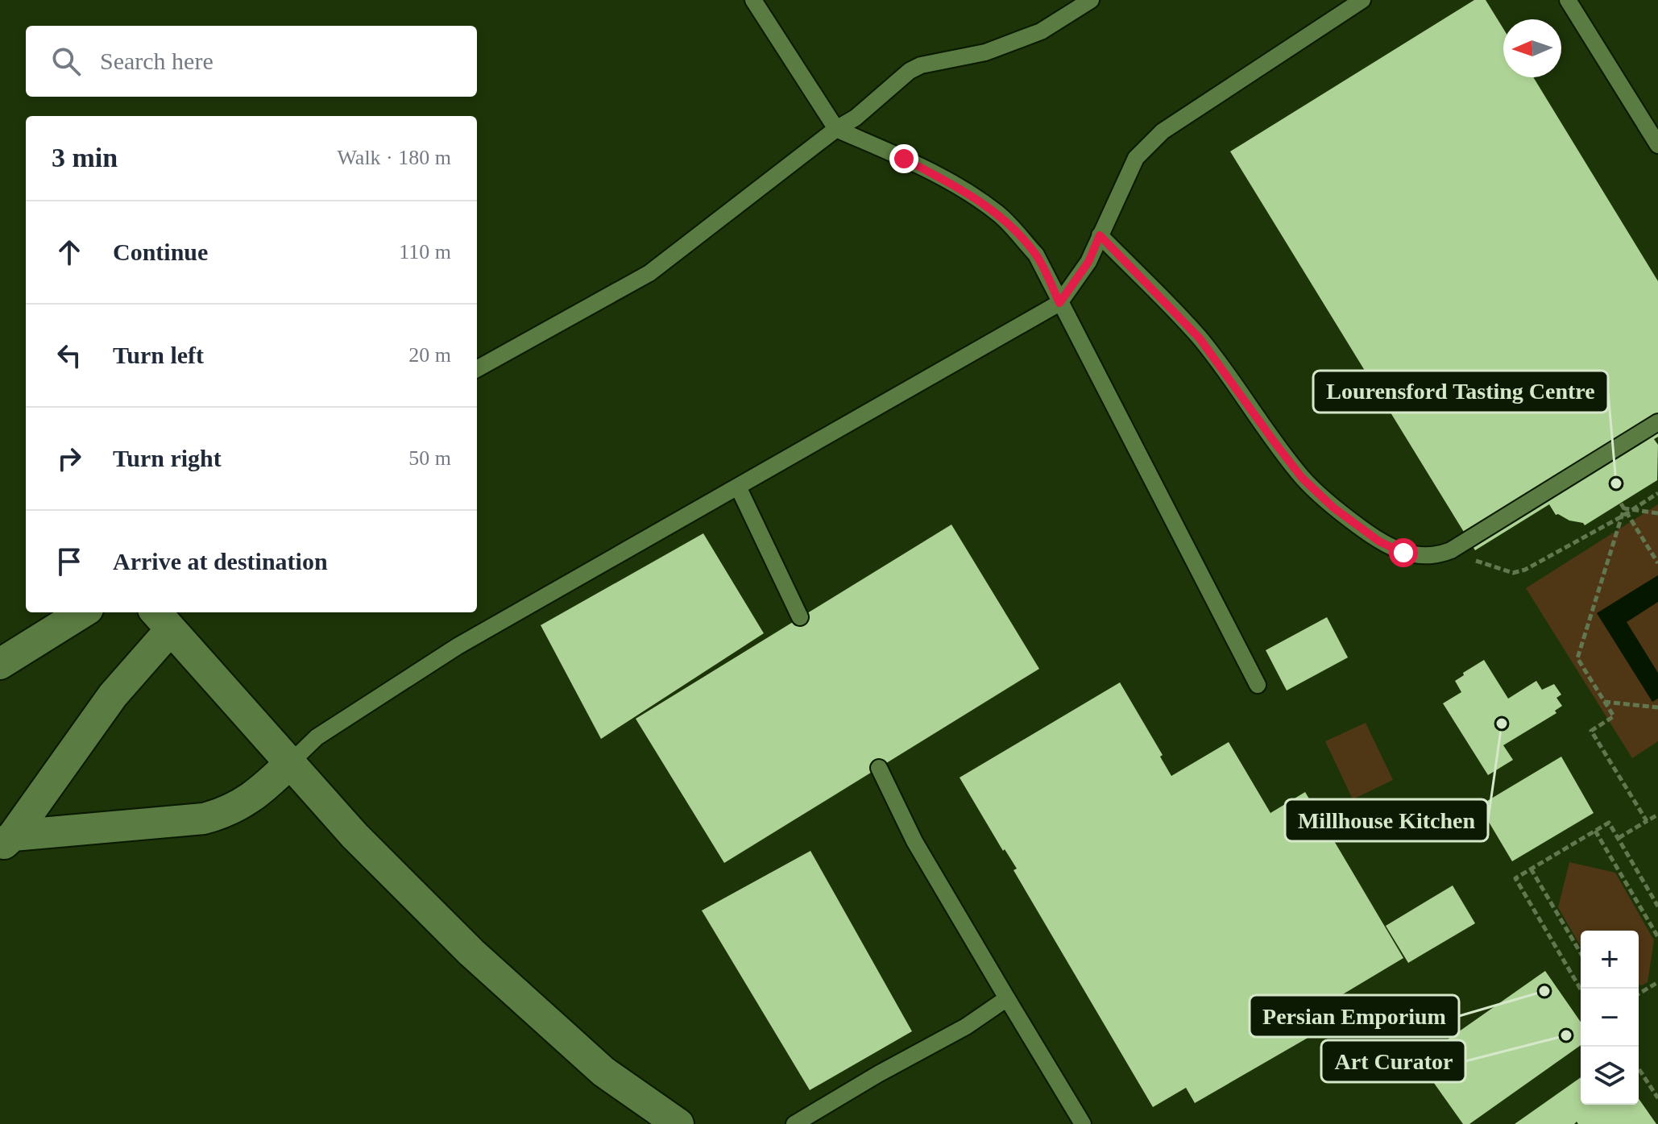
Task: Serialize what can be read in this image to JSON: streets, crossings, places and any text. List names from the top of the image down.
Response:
{
  "places": [
    "Lourensford Tasting Centre",
    "Millhouse Kitchen",
    "Persian Emporium",
    "Art Curator"
  ],
  "north": "left",
  "page": {
    "search": "Search here",
    "heading": ["3 min", "Walk · 180 m"],
    "list": [
      ["Continue", "110 m"],
      ["Turn left", "20 m"],
      ["Turn right", "50 m"],
      "Arrive at destination"
    ],
    "map_buttons": ["+", "−"]
  }
}
